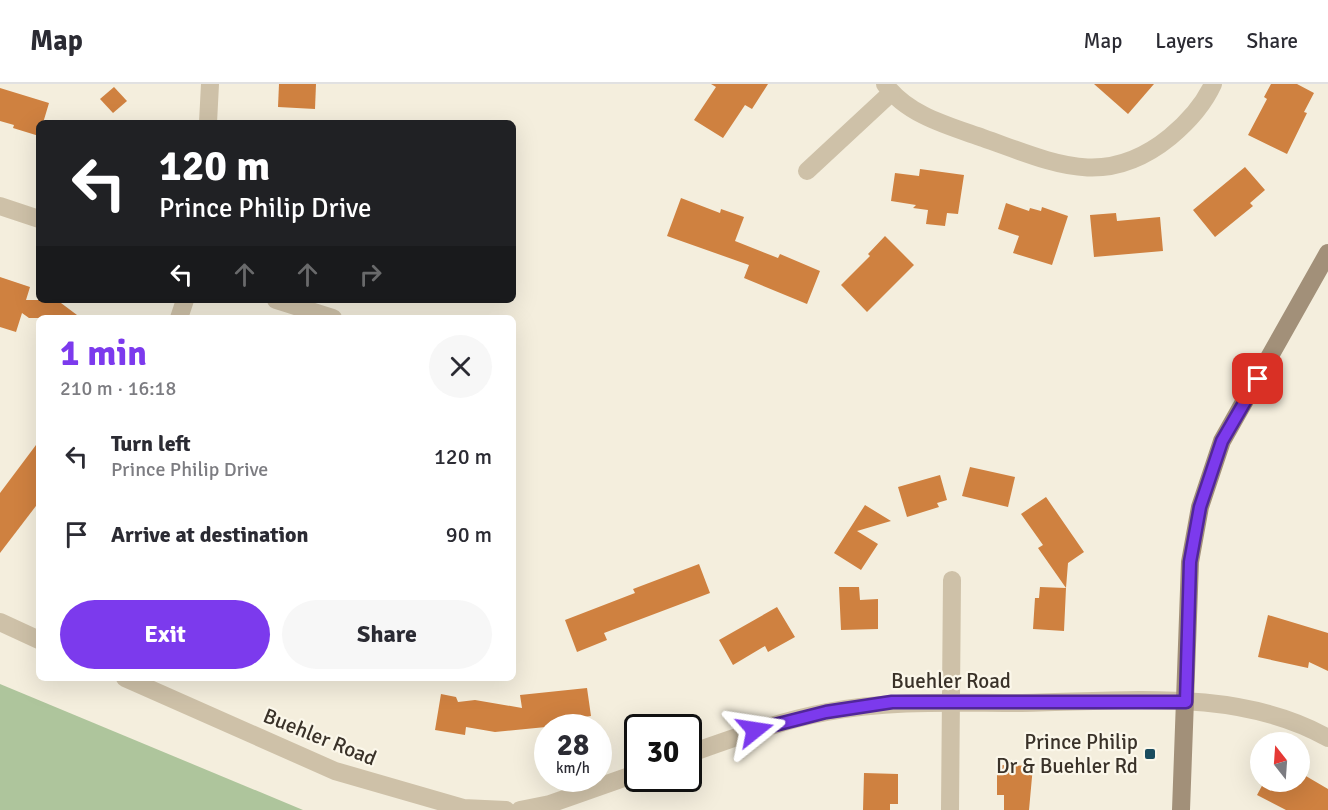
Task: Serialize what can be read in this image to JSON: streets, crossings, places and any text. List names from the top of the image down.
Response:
{
  "streets": {
    "street": ["Buehler Road"]
  },
  "places": {
    "transit": ["Prince Philip Dr & Buehler Rd"]
  },
  "north": "top",
  "page": {
    "header": "Map",
    "nav": ["Map", "Layers", "Share"],
    "turn": ["120 m", "Prince Philip Drive"],
    "heading": ["1 min", "210 m · 16:18"],
    "list": [
      {
        "name": "Turn left",
        "note": "Prince Philip Drive",
        "value": "120 m"
      },
      {
        "name": "Arrive at destination",
        "value": "90 m"
      }
    ],
    "buttons": ["Exit", "Share"],
    "speed": "28 km/h",
    "limit": "30"
  }
}
